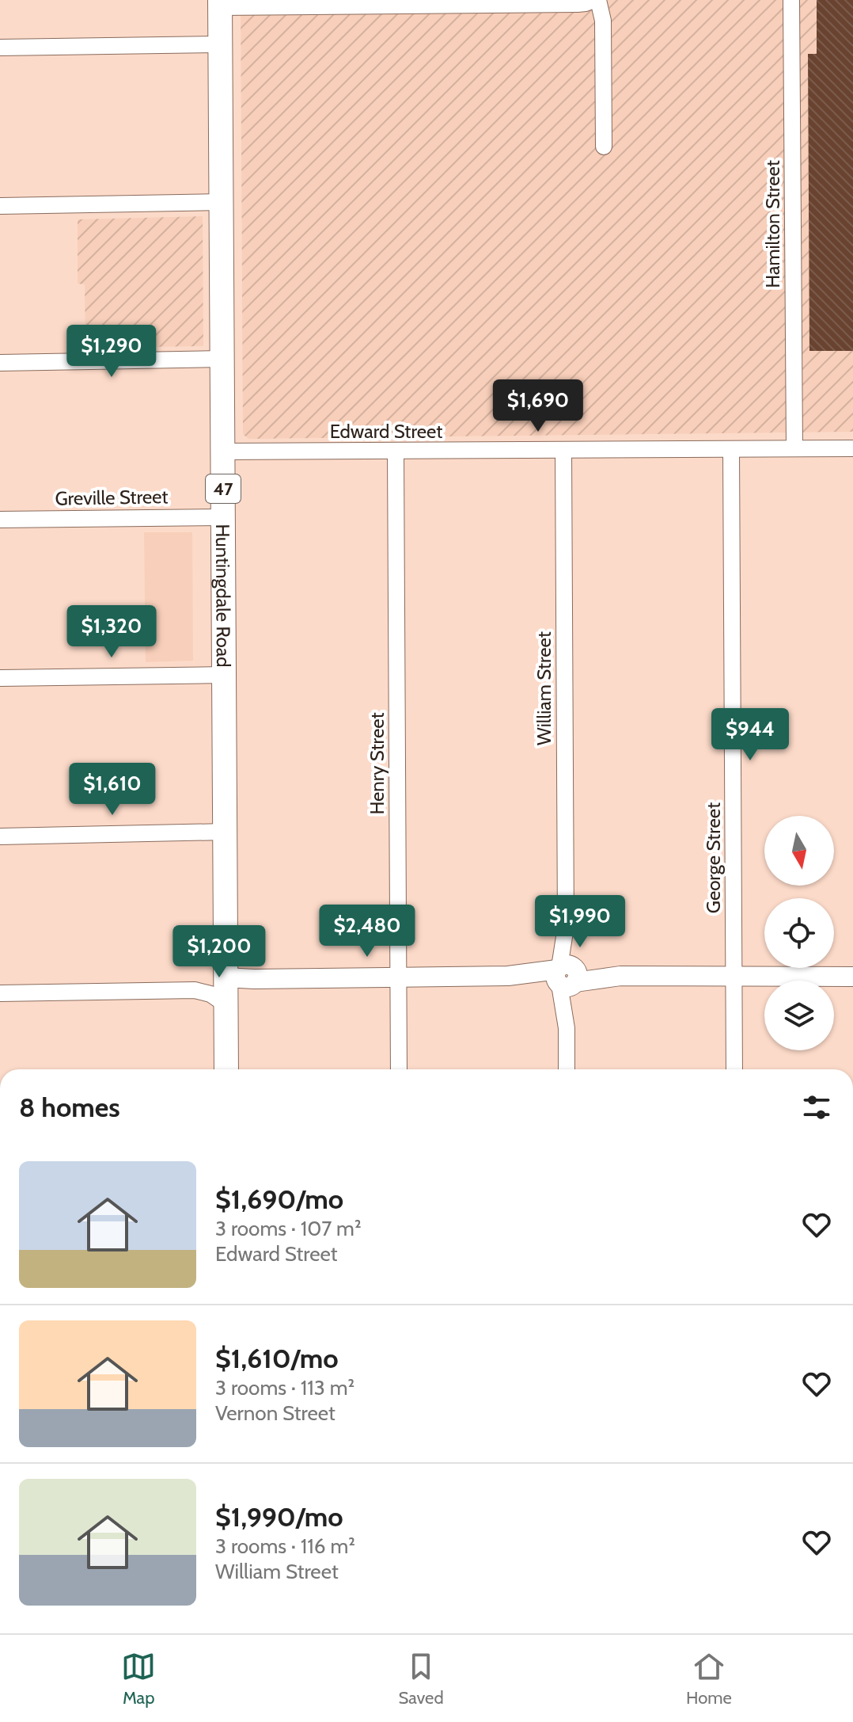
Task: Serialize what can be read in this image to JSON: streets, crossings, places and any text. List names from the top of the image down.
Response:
{
  "streets": {
    "main road": ["47", "Huntingdale Road"],
    "street": [
      "Hamilton Street",
      "Edward Street",
      "Greville Street",
      "William Street",
      "Henry Street",
      "George Street"
    ]
  },
  "crossings": [
    ["Hamilton Street", "Edward Street"],
    ["Edward Street", "Huntingdale Road"],
    ["Edward Street", "William Street"],
    ["Edward Street", "Henry Street"],
    ["Edward Street", "George Street"],
    ["Greville Street", "Huntingdale Road"]
  ],
  "north": "bottom",
  "page": {
    "price": [
      "$1,290",
      "$1,690",
      "$1,320",
      "$944",
      "$1,610",
      "$1,990",
      "$2,480",
      "$1,200"
    ],
    "heading": "8 homes",
    "list": [
      {
        "name": "$1,690/mo",
        "note": "3 rooms · 107 m² · Edward Street"
      },
      {
        "name": "$1,610/mo",
        "note": "3 rooms · 113 m² · Vernon Street"
      },
      {
        "name": "$1,990/mo",
        "note": "3 rooms · 116 m² · William Street"
      }
    ],
    "tabs": ["Map", "Saved", "Home"]
  }
}
